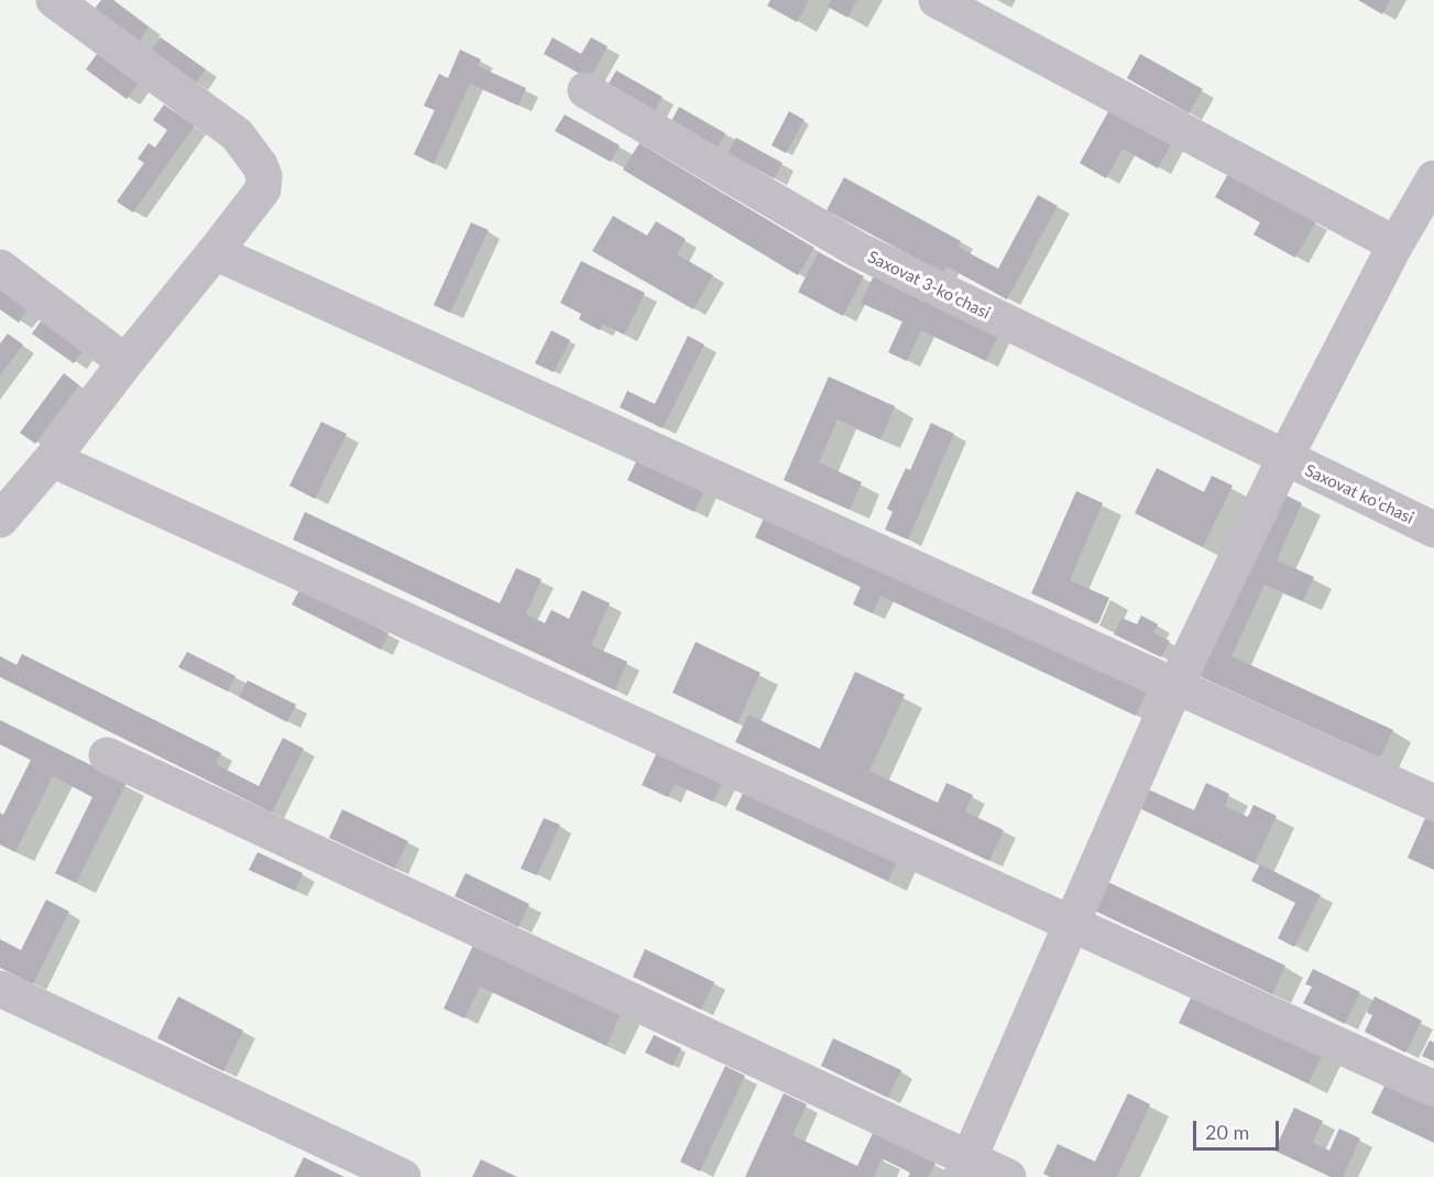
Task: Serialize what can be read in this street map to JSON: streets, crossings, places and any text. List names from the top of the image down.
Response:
{
  "streets": {
    "street": ["Saxovat 3-koʻchasi", "Saxovat koʻchasi"]
  },
  "crossings": [
    ["Saxovat 3-koʻchasi", "Saxovat koʻchasi"]
  ],
  "scale_bar": "20 m"
}
